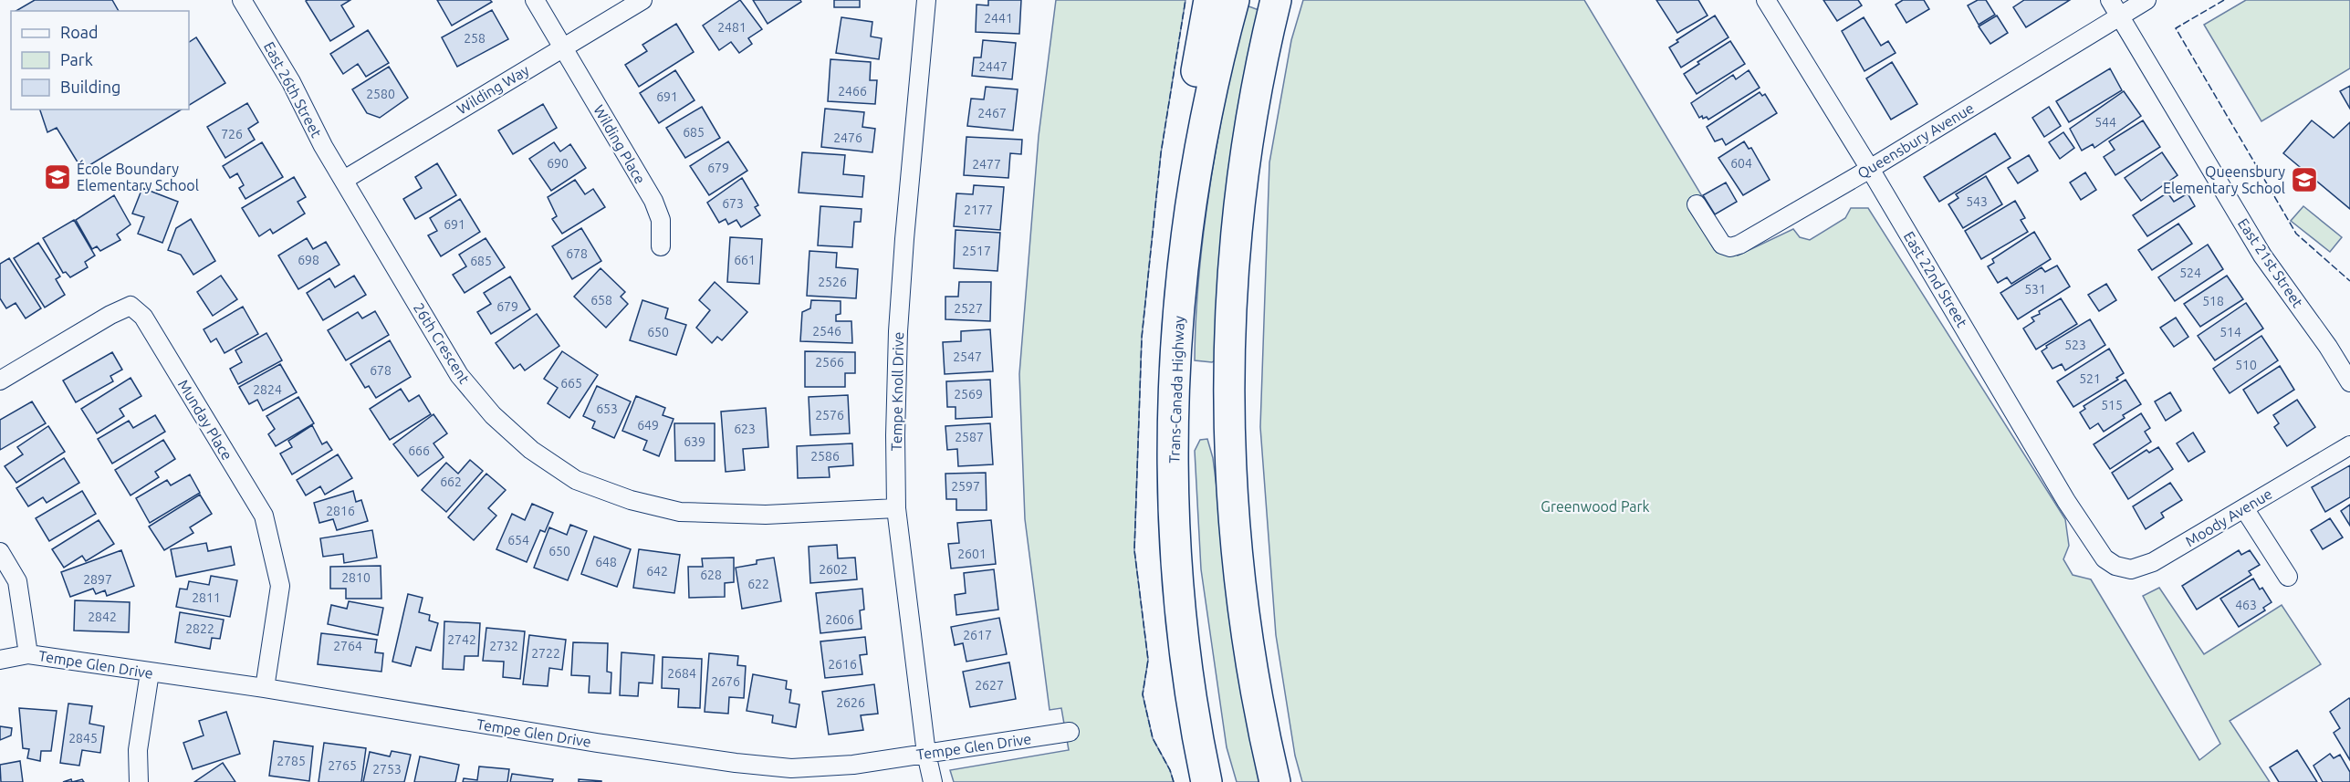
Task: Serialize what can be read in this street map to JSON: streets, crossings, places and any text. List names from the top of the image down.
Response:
{
  "streets": {
    "highway": ["Trans-Canada Highway"],
    "street": [
      "East 26th Street",
      "Wilding Way",
      "Queensbury Avenue",
      "Wilding Place",
      "East 21st Street",
      "East 22nd Street",
      "26th Crescent",
      "Tempe Knoll Drive",
      "Munday Place",
      "Moody Avenue",
      "Tempe Glen Drive"
    ]
  },
  "crossings": [
    ["East 26th Street", "Wilding Way"],
    ["East 26th Street", "26th Crescent"],
    ["Wilding Way", "Wilding Place"],
    ["Wilding Way", "26th Crescent"],
    ["Queensbury Avenue", "East 21st Street"],
    ["Queensbury Avenue", "East 22nd Street"],
    ["East 22nd Street", "Moody Avenue"],
    ["26th Crescent", "Tempe Knoll Drive"],
    ["Tempe Knoll Drive", "Tempe Glen Drive"],
    ["Munday Place", "Tempe Glen Drive"]
  ],
  "parks": ["Greenwood Park"],
  "places": {
    "school or university": ["École Boundary Elementary School", "Queensbury Elementary School"]
  },
  "house_numbers": [
    "2441",
    "2481",
    "258",
    "2447",
    "2466",
    "2580",
    "691",
    "2467",
    "544",
    "685",
    "726",
    "2476",
    "690",
    "604",
    "2477",
    "679",
    "543",
    "673",
    "2177",
    "691",
    "2517",
    "678",
    "698",
    "661",
    "685",
    "524",
    "2526",
    "531",
    "658",
    "518",
    "679",
    "2527",
    "2546",
    "650",
    "514",
    "523",
    "2547",
    "2566",
    "510",
    "678",
    "521",
    "665",
    "2824",
    "2569",
    "515",
    "653",
    "2576",
    "649",
    "623",
    "2587",
    "639",
    "666",
    "2586",
    "662",
    "2597",
    "2816",
    "654",
    "650",
    "2601",
    "648",
    "2602",
    "642",
    "628",
    "2810",
    "2897",
    "622",
    "2811",
    "463",
    "2842",
    "2606",
    "2822",
    "2617",
    "2742",
    "2764",
    "2732",
    "2722",
    "2616",
    "2684",
    "2676",
    "2627",
    "2626",
    "2845",
    "2785",
    "2765",
    "2753"
  ],
  "legend": ["Road", "Park", "Building"]
}
